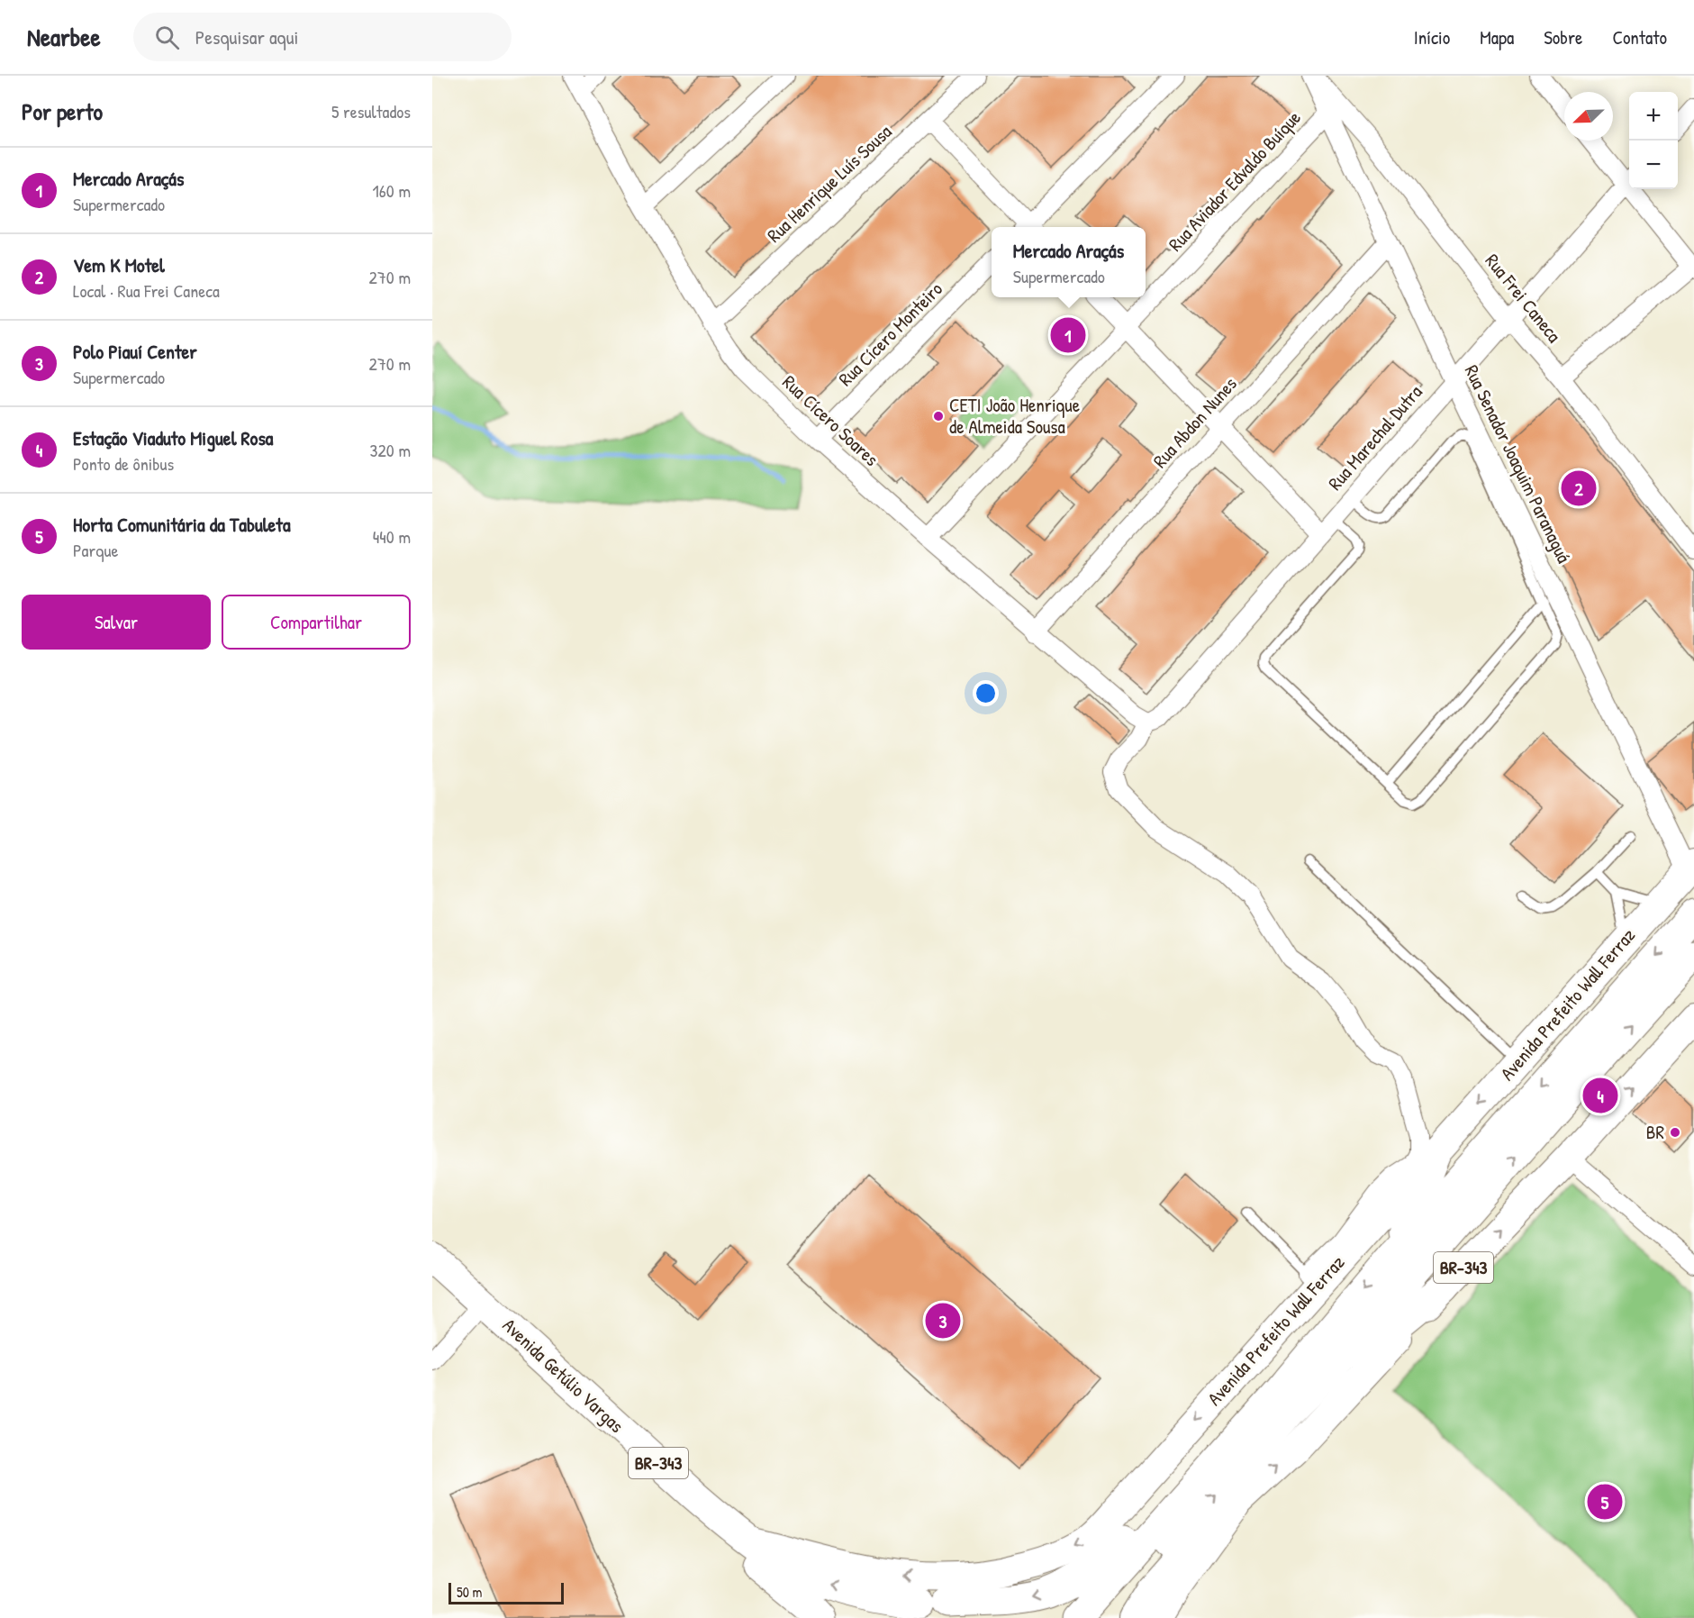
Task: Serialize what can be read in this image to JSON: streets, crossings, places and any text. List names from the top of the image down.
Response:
{
  "streets": {
    "highway": ["Avenida Prefeito Wall Ferraz", "BR-343", "Avenida Getúlio Vargas"],
    "street": [
      "Rua Aviador Edvaldo Buíque",
      "Rua Henrique Luís Sousa",
      "Rua Frei Caneca",
      "Rua Cícero Monteiro",
      "Rua Cícero Soares",
      "Rua Abdon Nunes",
      "Rua Marechal Dutra",
      "Rua Senador Joaquim Paranaguá"
    ]
  },
  "crossings": [
    ["Rua Aviador Edvaldo Buíque", "Rua Cícero Soares"],
    ["Rua Aviador Edvaldo Buíque", "Rua Senador Joaquim Paranaguá"],
    ["Rua Henrique Luís Sousa", "Rua Cícero Soares"],
    ["Rua Frei Caneca", "Rua Marechal Dutra"],
    ["Rua Frei Caneca", "Rua Senador Joaquim Paranaguá"],
    ["Rua Cícero Monteiro", "Rua Cícero Soares"],
    ["Rua Cícero Soares", "Rua Abdon Nunes"],
    ["Rua Cícero Soares", "Rua Marechal Dutra"],
    ["Rua Abdon Nunes", "Rua Senador Joaquim Paranaguá"],
    ["Rua Marechal Dutra", "Rua Senador Joaquim Paranaguá"],
    ["Rua Senador Joaquim Paranaguá", "Avenida Prefeito Wall Ferraz"],
    ["Avenida Prefeito Wall Ferraz", "BR-343"],
    ["Avenida Prefeito Wall Ferraz", "Avenida Getúlio Vargas"],
    ["BR-343", "Avenida Getúlio Vargas"]
  ],
  "places": ["CETI João Henrique de Almeida Sousa", "BR"],
  "scale_bar": "50 m",
  "north": "bottom left",
  "page": {
    "header": "Nearbee",
    "search": "Pesquisar aqui",
    "nav": [
      "Início",
      "Mapa",
      "Sobre",
      "Contato"
    ],
    "heading": ["Por perto", "5 resultados"],
    "map_buttons": ["+", "−"],
    "list": [
      {
        "mark": "1",
        "name": "Mercado Araçás",
        "note": "Supermercado",
        "value": "160 m"
      },
      {
        "mark": "2",
        "name": "Vem K Motel",
        "note": "Local · Rua Frei Caneca",
        "value": "270 m"
      },
      {
        "mark": "3",
        "name": "Polo Piauí Center",
        "note": "Supermercado",
        "value": "270 m"
      },
      {
        "mark": "4",
        "name": "Estação Viaduto Miguel Rosa",
        "note": "Ponto de ônibus",
        "value": "320 m"
      },
      {
        "mark": "5",
        "name": "Horta Comunitária da Tabuleta",
        "note": "Parque",
        "value": "440 m"
      }
    ],
    "popup": ["Mercado Araçás", "Supermercado"],
    "pins": [
      "1",
      "2",
      "4",
      "3",
      "5"
    ],
    "buttons": ["Salvar", "Compartilhar"],
    "scale": "50 m"
  }
}
